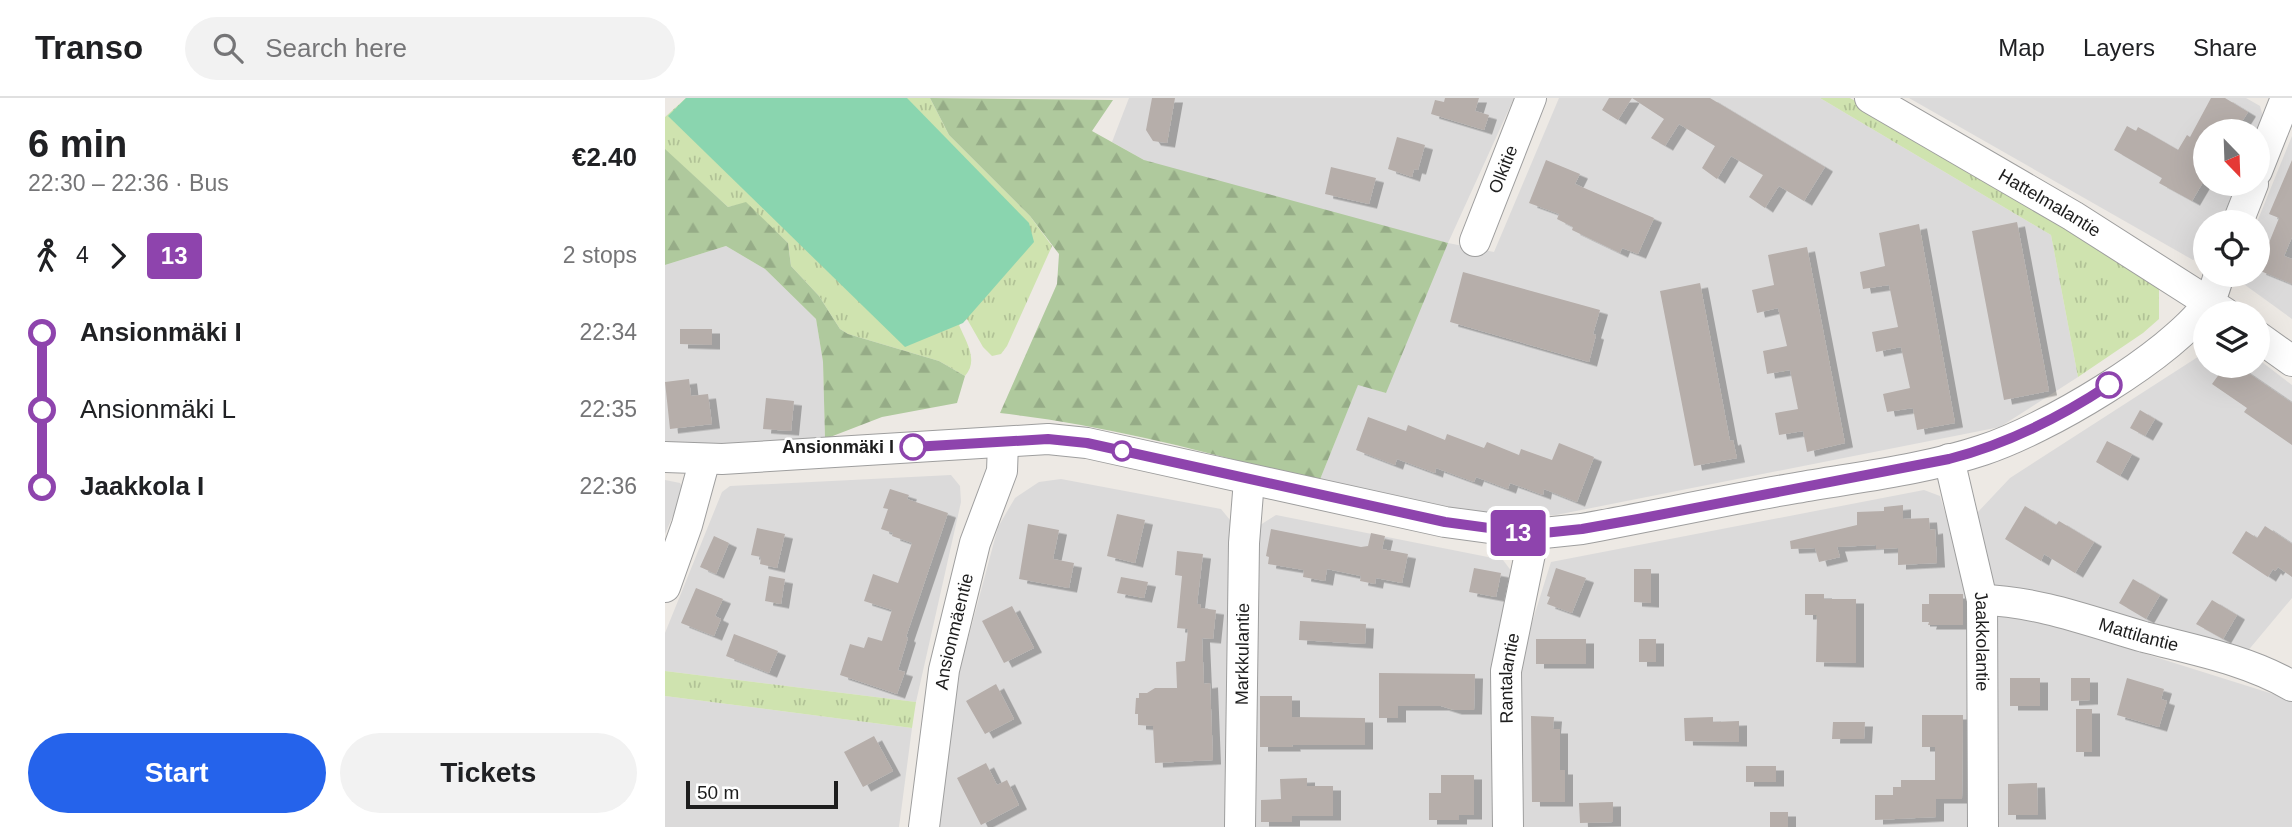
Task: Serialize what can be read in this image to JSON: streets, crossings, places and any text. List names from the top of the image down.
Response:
{
  "streets": {
    "street": [
      "Olkitie",
      "Hattelmalantie",
      "Ansionmäentie",
      "Mattilantie",
      "Jaakkolantie",
      "Markkulantie",
      "Rantalantie"
    ]
  },
  "crossings": [
    ["Mattilantie", "Jaakkolantie"]
  ],
  "places": ["Ansionmäki I"],
  "lines": ["bus line 13"],
  "scale_bar": "50 m",
  "north": "bottom right",
  "page": {
    "header": "Transo",
    "search": "Search here",
    "nav": ["Map", "Layers", "Share"],
    "heading": ["6 min", "22:30 – 22:36 · Bus", "€2.40"],
    "on_map": "13",
    "legs": ["4", "13", "2 stops"],
    "list": [
      {
        "name": "Ansionmäki I",
        "value": "22:34"
      },
      {
        "name": "Ansionmäki L",
        "value": "22:35"
      },
      {
        "name": "Jaakkola I",
        "value": "22:36"
      }
    ],
    "buttons": ["Start", "Tickets"],
    "scale": "50 m"
  }
}
